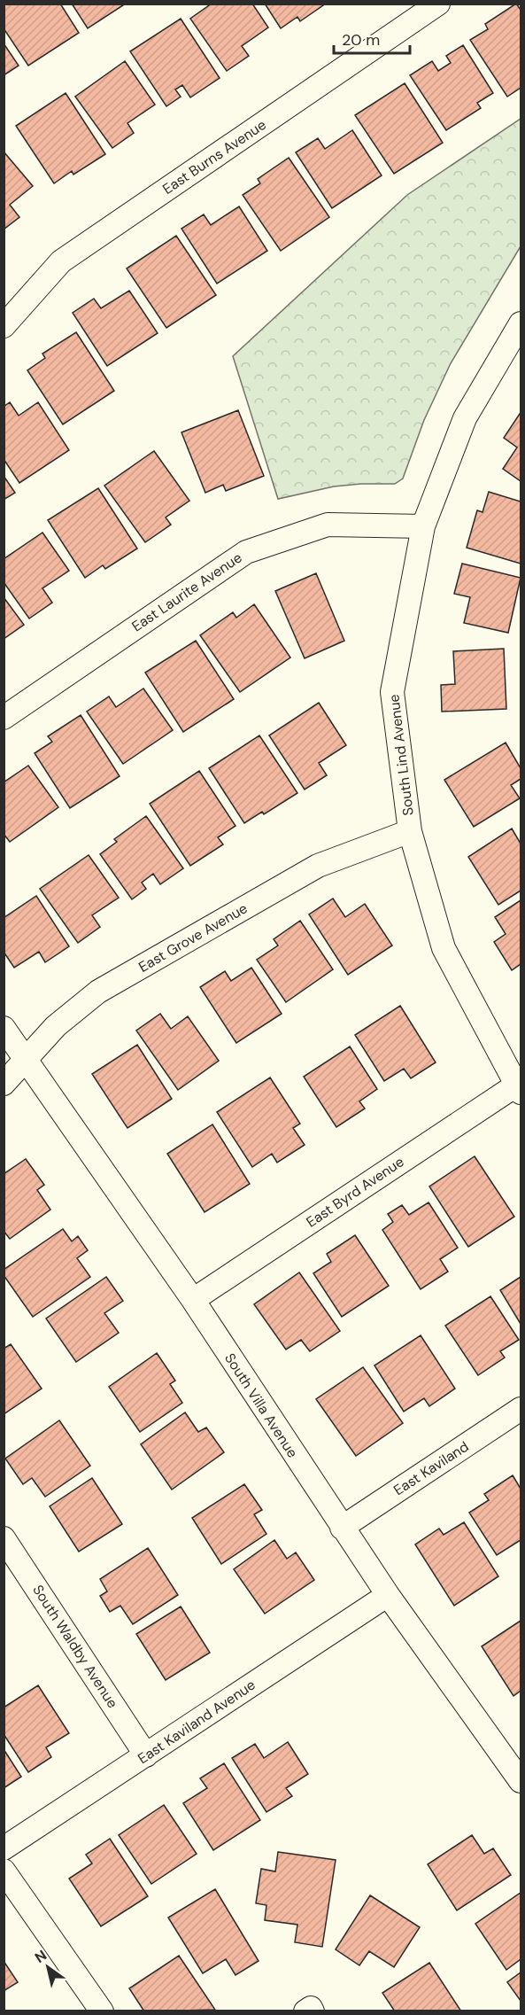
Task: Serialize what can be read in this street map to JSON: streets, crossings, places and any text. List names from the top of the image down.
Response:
{
  "streets": {
    "street": [
      "East Burns Avenue",
      "East Laurite Avenue",
      "South Lind Avenue",
      "East Grove Avenue",
      "East Byrd Avenue",
      "South Villa Avenue",
      "East Kaviland",
      "South Waldby Avenue",
      "East Kaviland Avenue"
    ]
  },
  "crossings": [
    ["East Laurite Avenue", "South Lind Avenue"],
    ["South Lind Avenue", "East Grove Avenue"],
    ["South Lind Avenue", "East Byrd Avenue"],
    ["East Grove Avenue", "South Villa Avenue"],
    ["East Byrd Avenue", "South Villa Avenue"],
    ["South Villa Avenue", "East Kaviland"],
    ["South Villa Avenue", "East Kaviland Avenue"],
    ["South Waldby Avenue", "East Kaviland Avenue"]
  ],
  "scale_bar": "20 m",
  "north": "top left"
}
